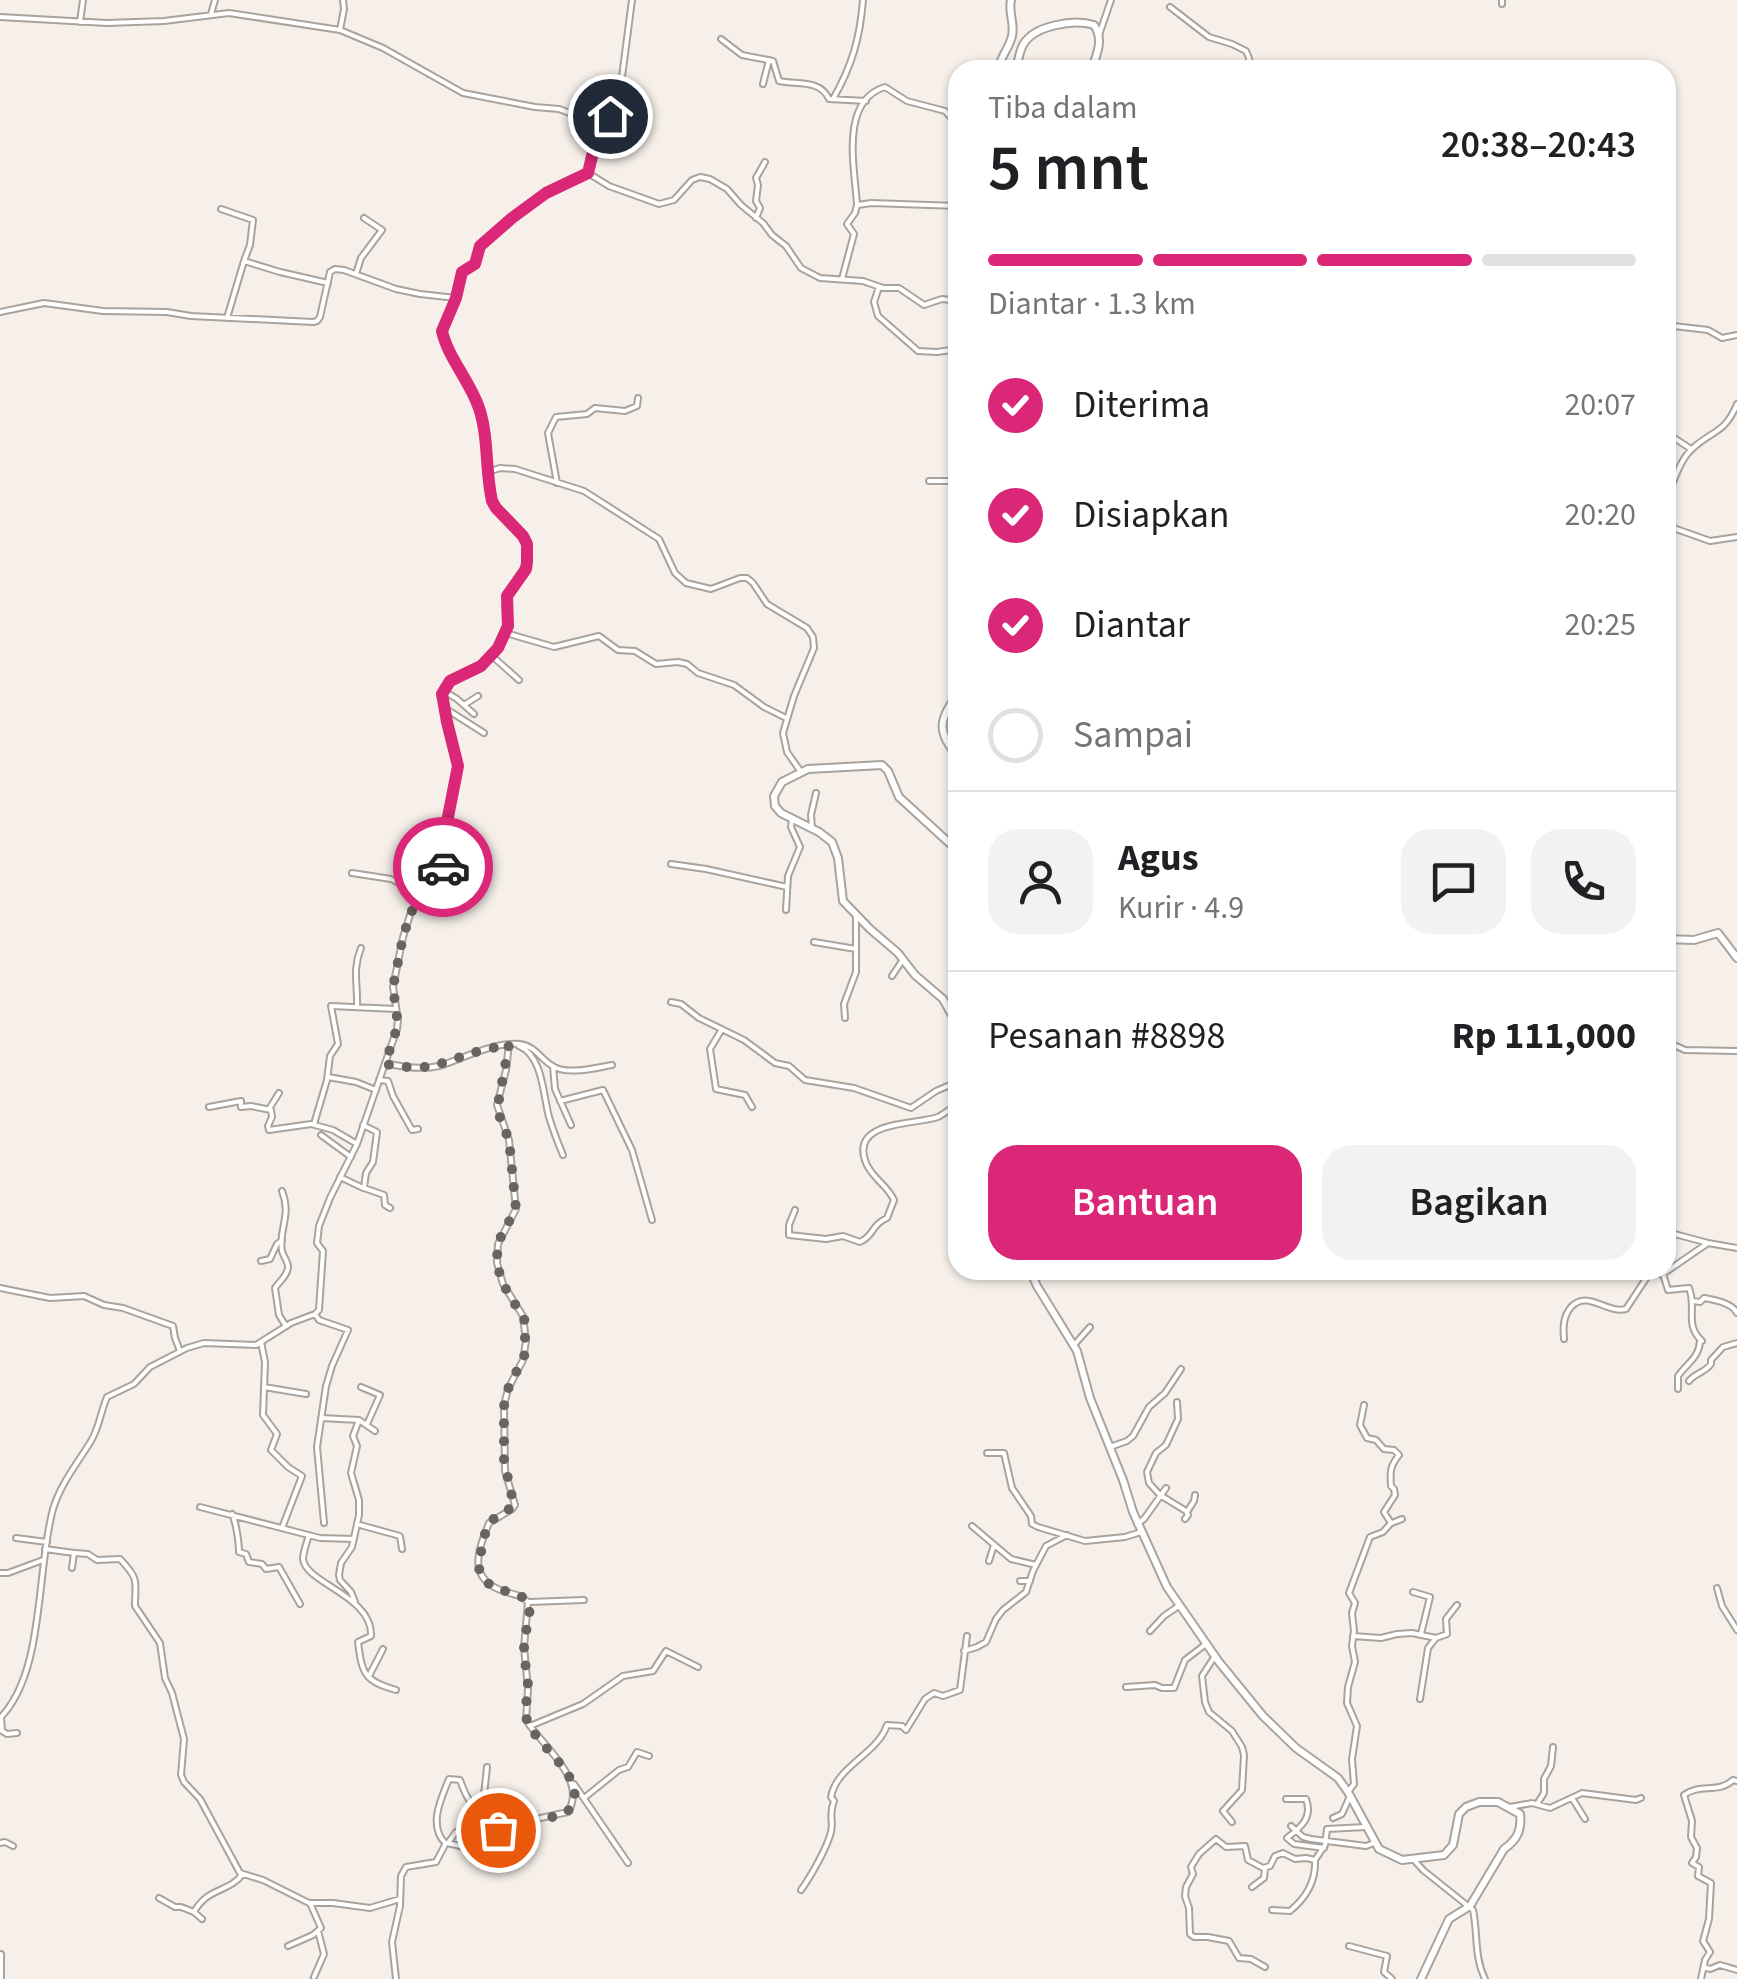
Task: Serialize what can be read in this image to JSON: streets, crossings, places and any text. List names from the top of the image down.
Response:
{
  "page": {
    "heading": ["5 mnt", "Tiba dalam", "20:38–20:43"],
    "panel": [
      "Agus",
      "Kurir · 4.9",
      "Pesanan #8898",
      "Rp 111,000"
    ],
    "bar": "Diantar · 1.3 km",
    "list": [
      ["Diterima", "20:07"],
      ["Disiapkan", "20:20"],
      ["Diantar", "20:25"],
      "Sampai"
    ],
    "buttons": ["Bantuan", "Bagikan"]
  }
}
